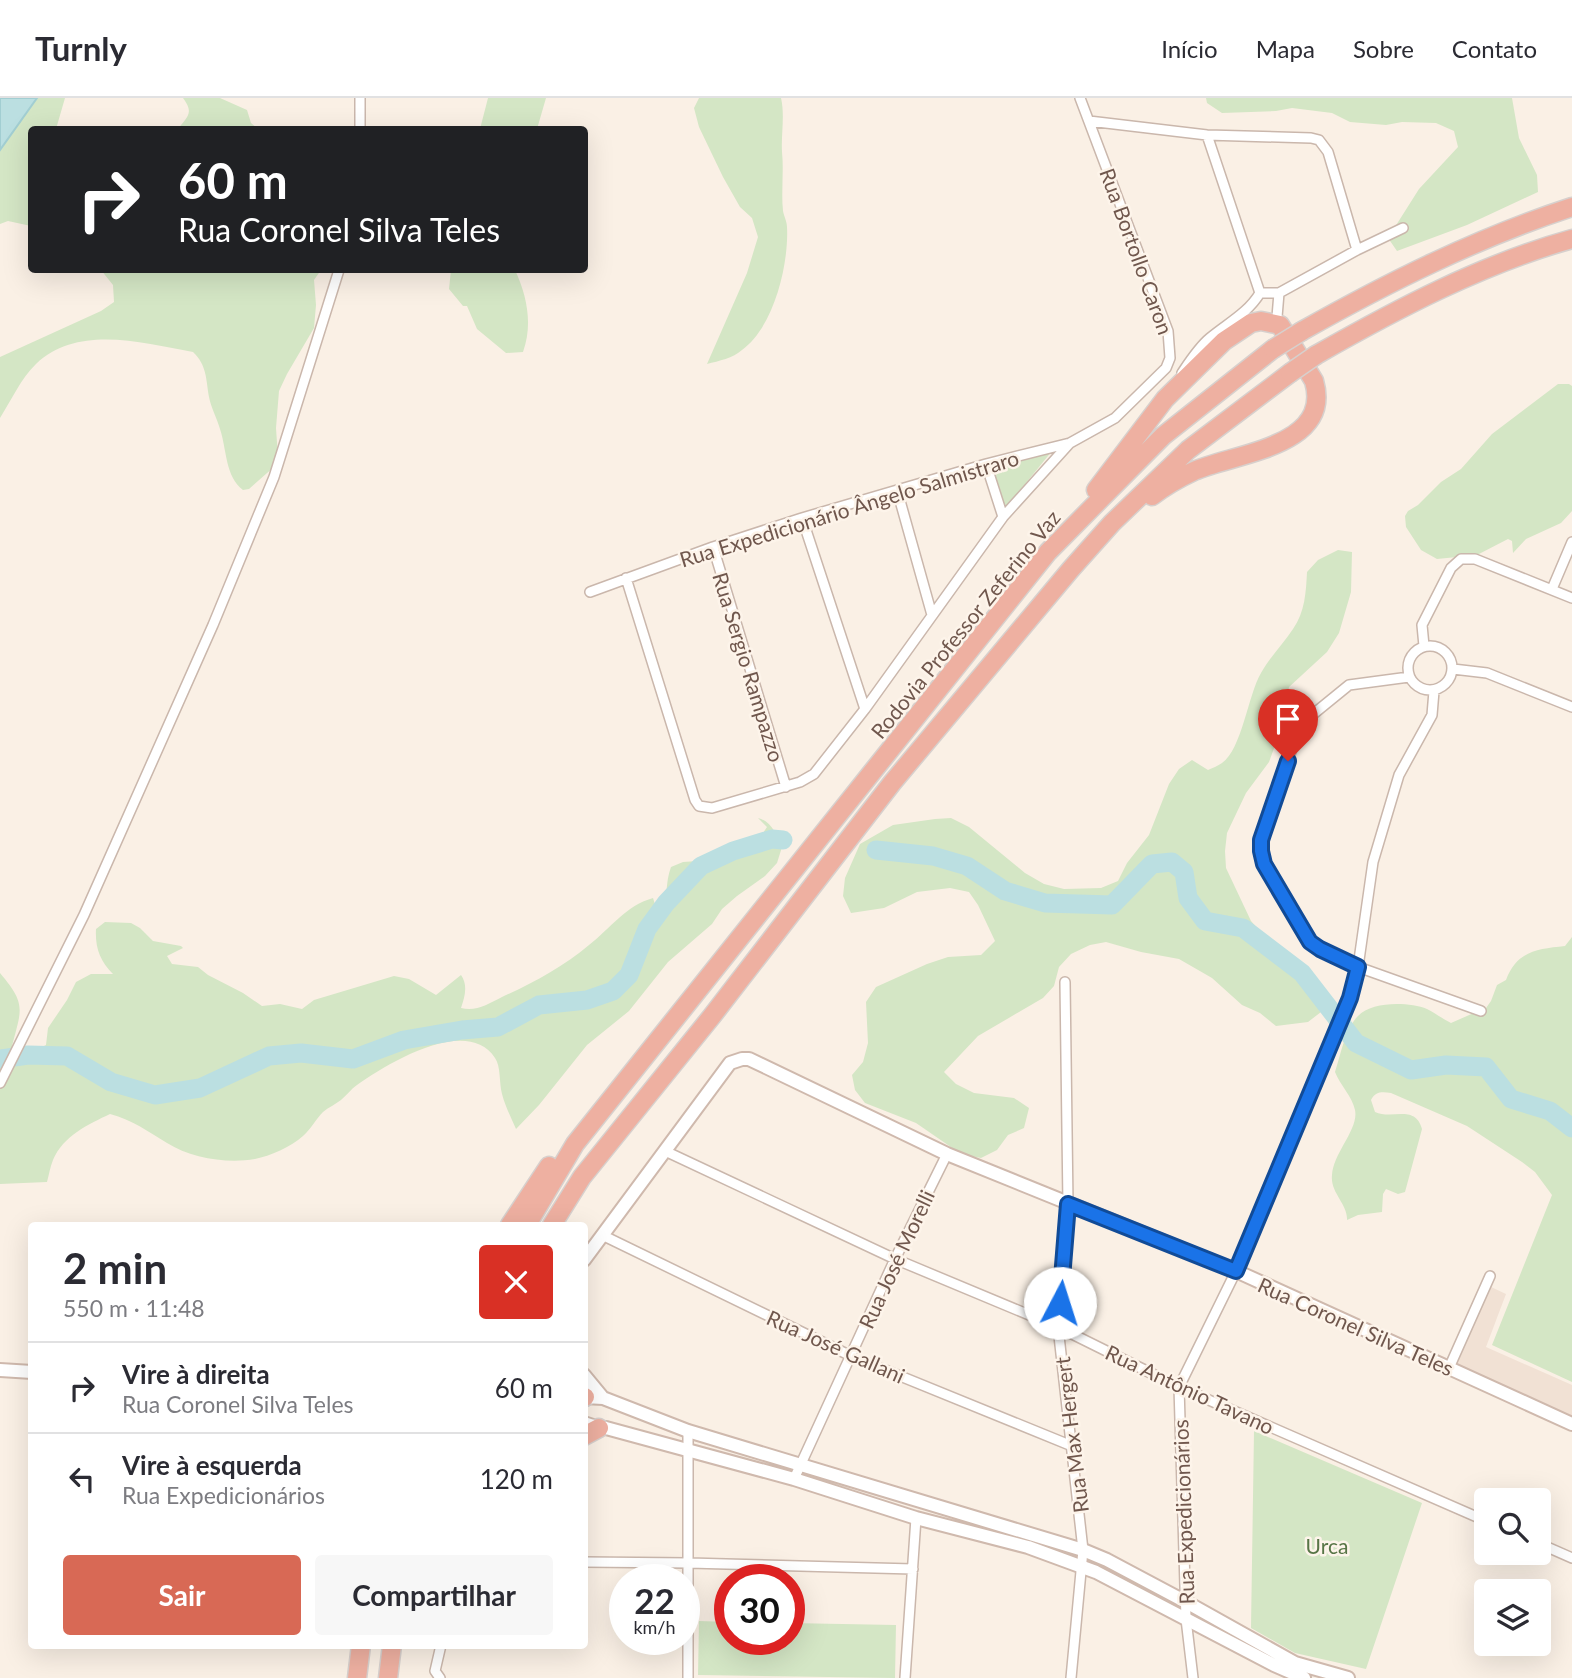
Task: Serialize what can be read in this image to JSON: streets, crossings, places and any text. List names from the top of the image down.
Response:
{
  "streets": {
    "highway": ["Rodovia Professor Zeferino Vaz"],
    "street": [
      "Rua Bortollo Caron",
      "Rua Expedicionário Ângelo Salmistraro",
      "Rua Sergio Rampazzo",
      "Rua José Morelli",
      "Rua Coronel Silva Teles",
      "Rua José Gallani",
      "Rua Antônio Tavano",
      "Rua Max Hergert",
      "Rua Expedicionários"
    ]
  },
  "crossings": [
    ["Rua Bortollo Caron", "Rua Expedicionário Ângelo Salmistraro"],
    ["Rua Expedicionário Ângelo Salmistraro", "Rua Sergio Rampazzo"],
    ["Rua José Morelli", "Rua Coronel Silva Teles"],
    ["Rua José Morelli", "Rua José Gallani"],
    ["Rua José Morelli", "Rua Antônio Tavano"],
    ["Rua Coronel Silva Teles", "Rua Antônio Tavano"],
    ["Rua Coronel Silva Teles", "Rua Max Hergert"],
    ["Rua Coronel Silva Teles", "Rua Expedicionários"],
    ["Rua José Gallani", "Rua Max Hergert"],
    ["Rua Antônio Tavano", "Rua Max Hergert"],
    ["Rua Antônio Tavano", "Rua Expedicionários"]
  ],
  "parks": ["Urca"],
  "page": {
    "header": "Turnly",
    "nav": [
      "Início",
      "Mapa",
      "Sobre",
      "Contato"
    ],
    "turn": ["60 m", "Rua Coronel Silva Teles"],
    "heading": ["2 min", "550 m · 11:48"],
    "list": [
      {
        "name": "Vire à direita",
        "note": "Rua Coronel Silva Teles",
        "value": "60 m"
      },
      {
        "name": "Vire à esquerda",
        "note": "Rua Expedicionários",
        "value": "120 m"
      }
    ],
    "buttons": ["Sair", "Compartilhar"],
    "speed": "22 km/h",
    "limit": "30"
  }
}
